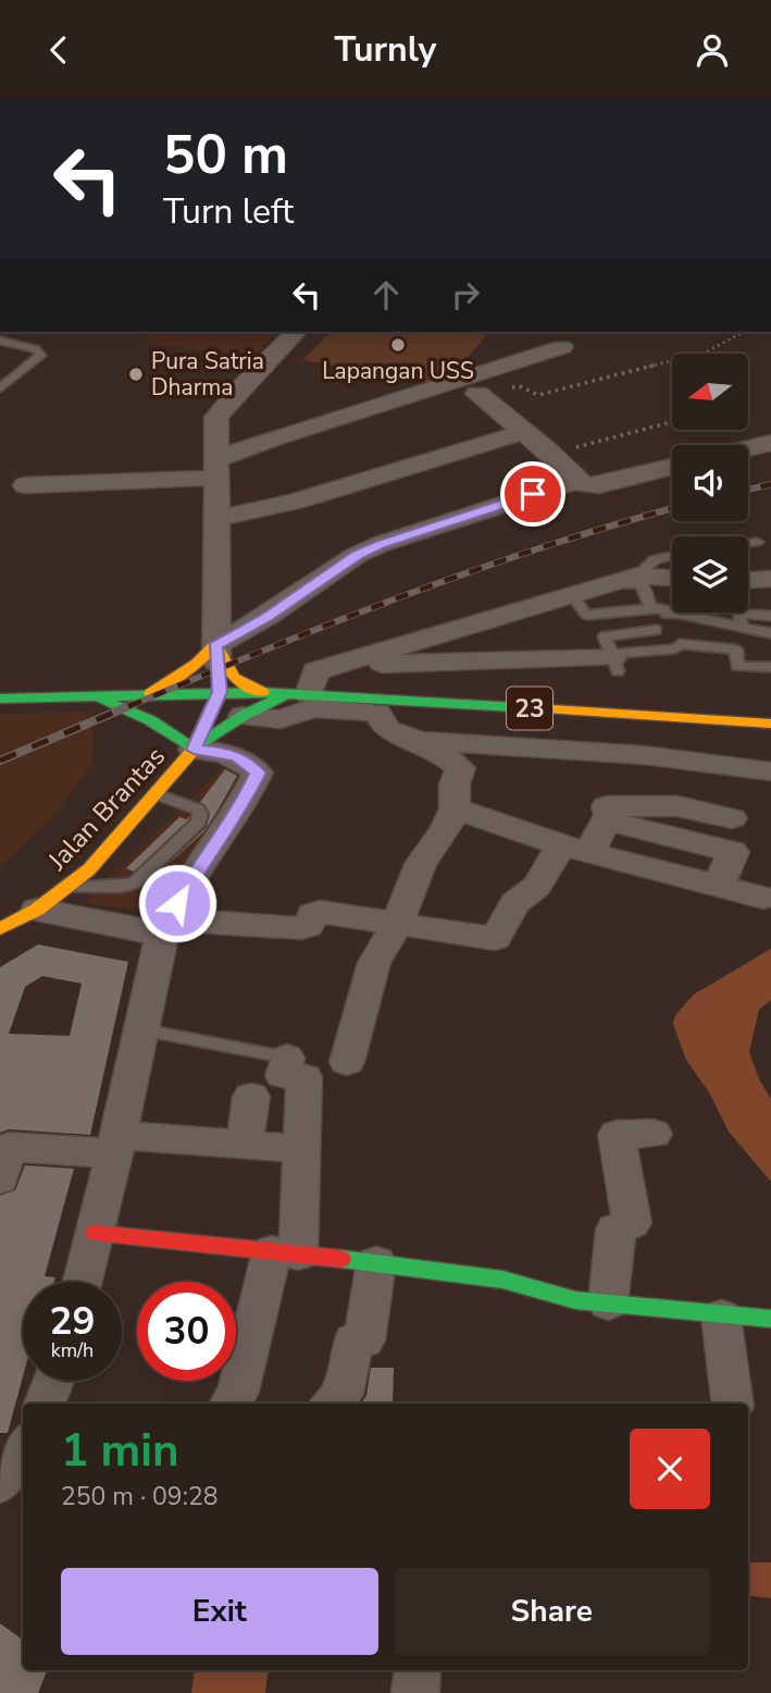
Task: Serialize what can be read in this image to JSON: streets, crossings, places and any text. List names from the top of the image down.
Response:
{
  "streets": {
    "main road": ["23", "Jalan Brantas"]
  },
  "crossings": [
    ["23", "Jalan Brantas"]
  ],
  "places": ["Lapangan USS", "Pura Satria Dharma"],
  "north": "left",
  "page": {
    "header": "Turnly",
    "turn": ["50 m", "Turn left"],
    "speed": "29 km/h",
    "limit": "30",
    "heading": ["1 min", "250 m · 09:28"],
    "buttons": ["Exit", "Share"]
  }
}
